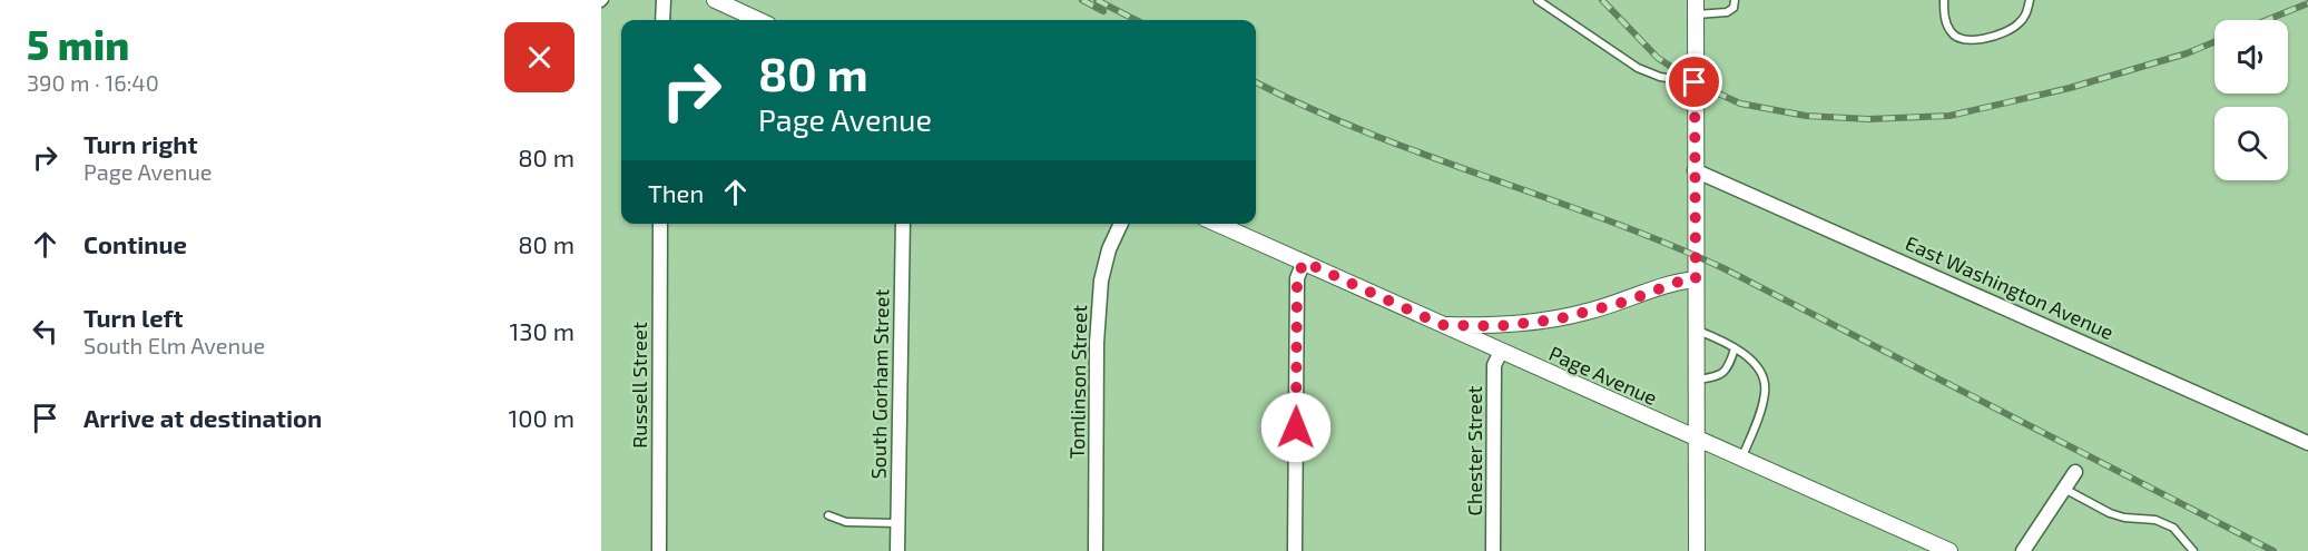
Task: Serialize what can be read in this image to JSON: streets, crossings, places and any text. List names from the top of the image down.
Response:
{
  "streets": {
    "street": [
      "East Washington Avenue",
      "Page Avenue",
      "Tomlinson Street",
      "South Gorham Street",
      "Russell Street",
      "Chester Street"
    ]
  },
  "crossings": [
    ["Page Avenue", "Chester Street"]
  ],
  "page": {
    "heading": ["5 min", "390 m · 16:40"],
    "turn": ["80 m", "Page Avenue"],
    "list": [
      {
        "name": "Turn right",
        "note": "Page Avenue",
        "value": "80 m"
      },
      {
        "name": "Continue",
        "value": "80 m"
      },
      {
        "name": "Turn left",
        "note": "South Elm Avenue",
        "value": "130 m"
      },
      {
        "name": "Arrive at destination",
        "value": "100 m"
      }
    ],
    "then": "Then"
  }
}
